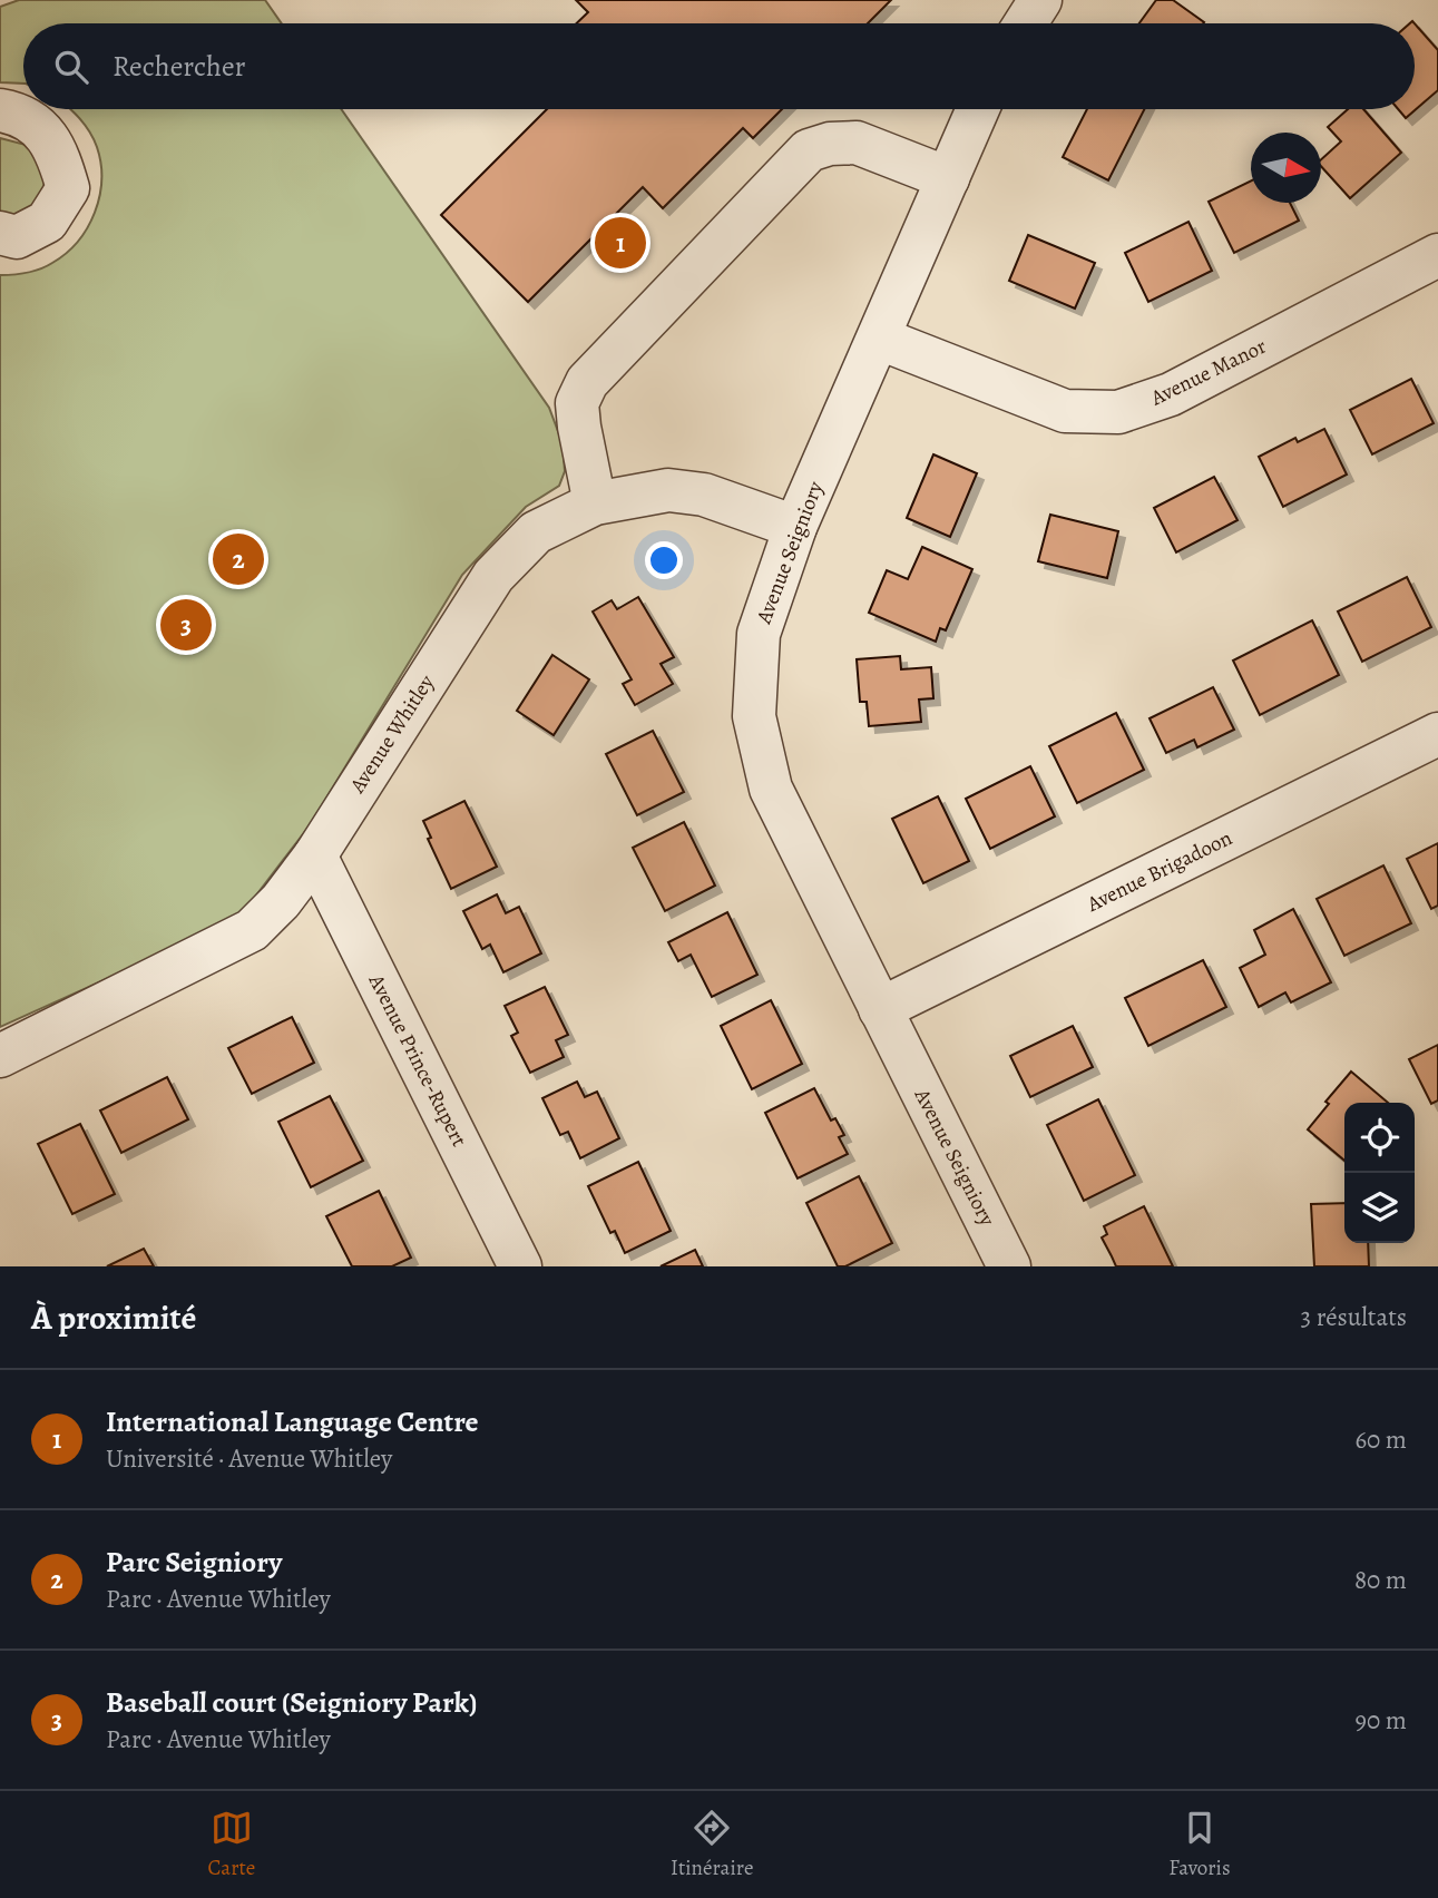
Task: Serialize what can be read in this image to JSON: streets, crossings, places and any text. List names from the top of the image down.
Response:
{
  "streets": {
    "street": [
      "Avenue Manor",
      "Avenue Seigniory",
      "Avenue Whitley",
      "Avenue Brigadoon",
      "Avenue Prince-Rupert"
    ]
  },
  "crossings": [
    ["Avenue Manor", "Avenue Seigniory"],
    ["Avenue Seigniory", "Avenue Whitley"],
    ["Avenue Seigniory", "Avenue Brigadoon"],
    ["Avenue Whitley", "Avenue Prince-Rupert"]
  ],
  "north": "right",
  "page": {
    "search": "Rechercher",
    "pins": ["1", "2", "3"],
    "heading": ["À proximité", "3 résultats"],
    "list": [
      {
        "mark": "1",
        "name": "International Language Centre",
        "note": "Université · Avenue Whitley",
        "value": "60 m"
      },
      {
        "mark": "2",
        "name": "Parc Seigniory",
        "note": "Parc · Avenue Whitley",
        "value": "80 m"
      },
      {
        "mark": "3",
        "name": "Baseball court (Seigniory Park)",
        "note": "Parc · Avenue Whitley",
        "value": "90 m"
      }
    ],
    "nav": ["Carte", "Itinéraire", "Favoris"]
  }
}
